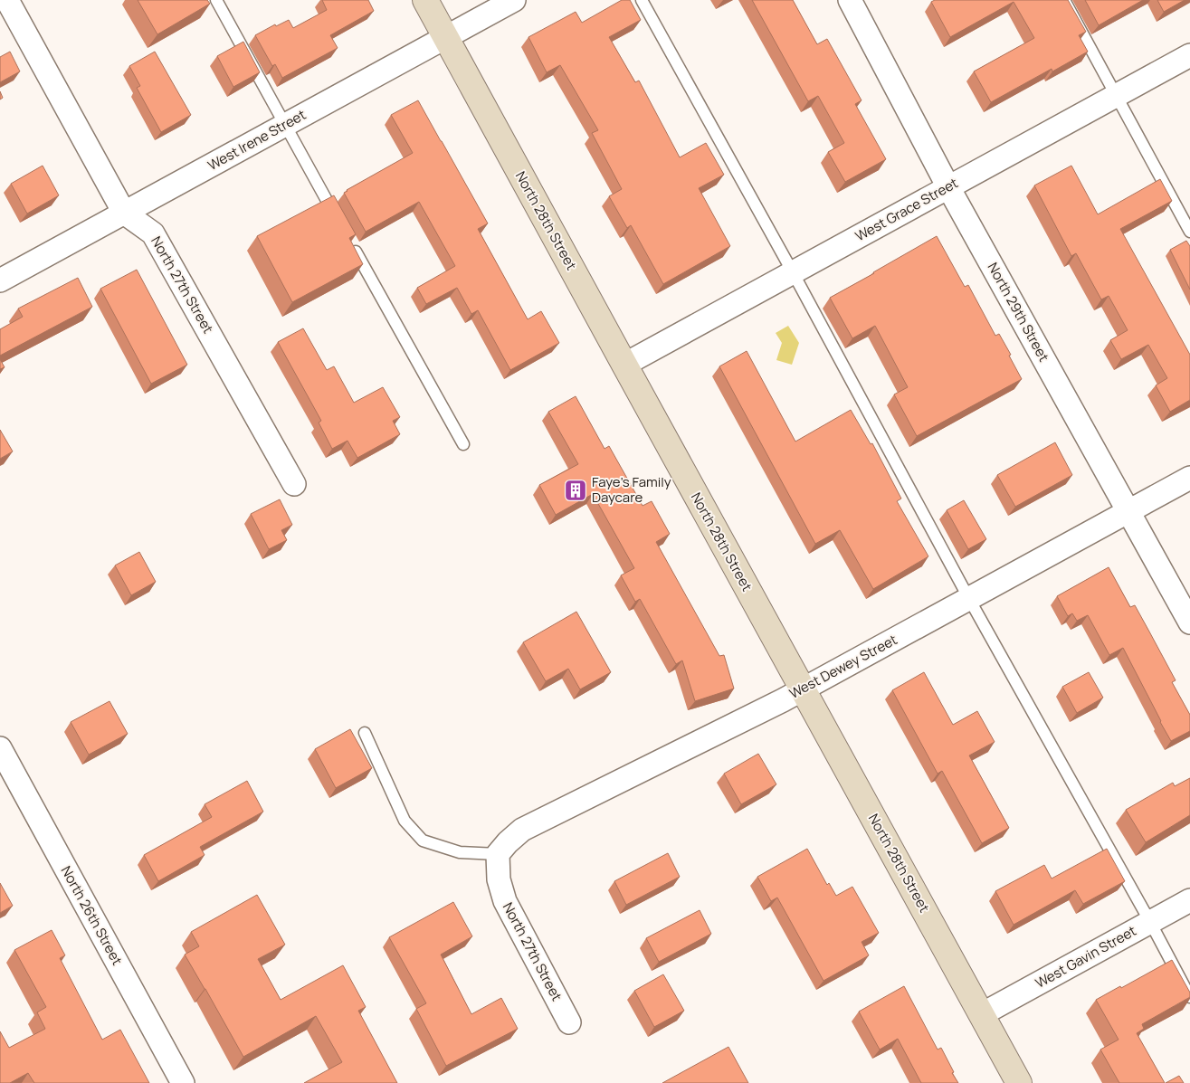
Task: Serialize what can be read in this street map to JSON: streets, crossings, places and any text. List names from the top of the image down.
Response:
{
  "streets": {
    "street": [
      "West Irene Street",
      "West Grace Street",
      "North 28th Street",
      "North 27th Street",
      "North 29th Street",
      "West Dewey Street",
      "North 26th Street",
      "West Gavin Street"
    ]
  },
  "crossings": [
    ["West Irene Street", "North 28th Street"],
    ["West Irene Street", "North 27th Street"],
    ["West Grace Street", "North 28th Street"],
    ["West Grace Street", "North 29th Street"],
    ["North 28th Street", "West Dewey Street"],
    ["North 28th Street", "West Gavin Street"],
    ["North 27th Street", "West Dewey Street"],
    ["North 29th Street", "West Dewey Street"]
  ],
  "places": {
    "building": ["Faye's Family Daycare"]
  }
}
